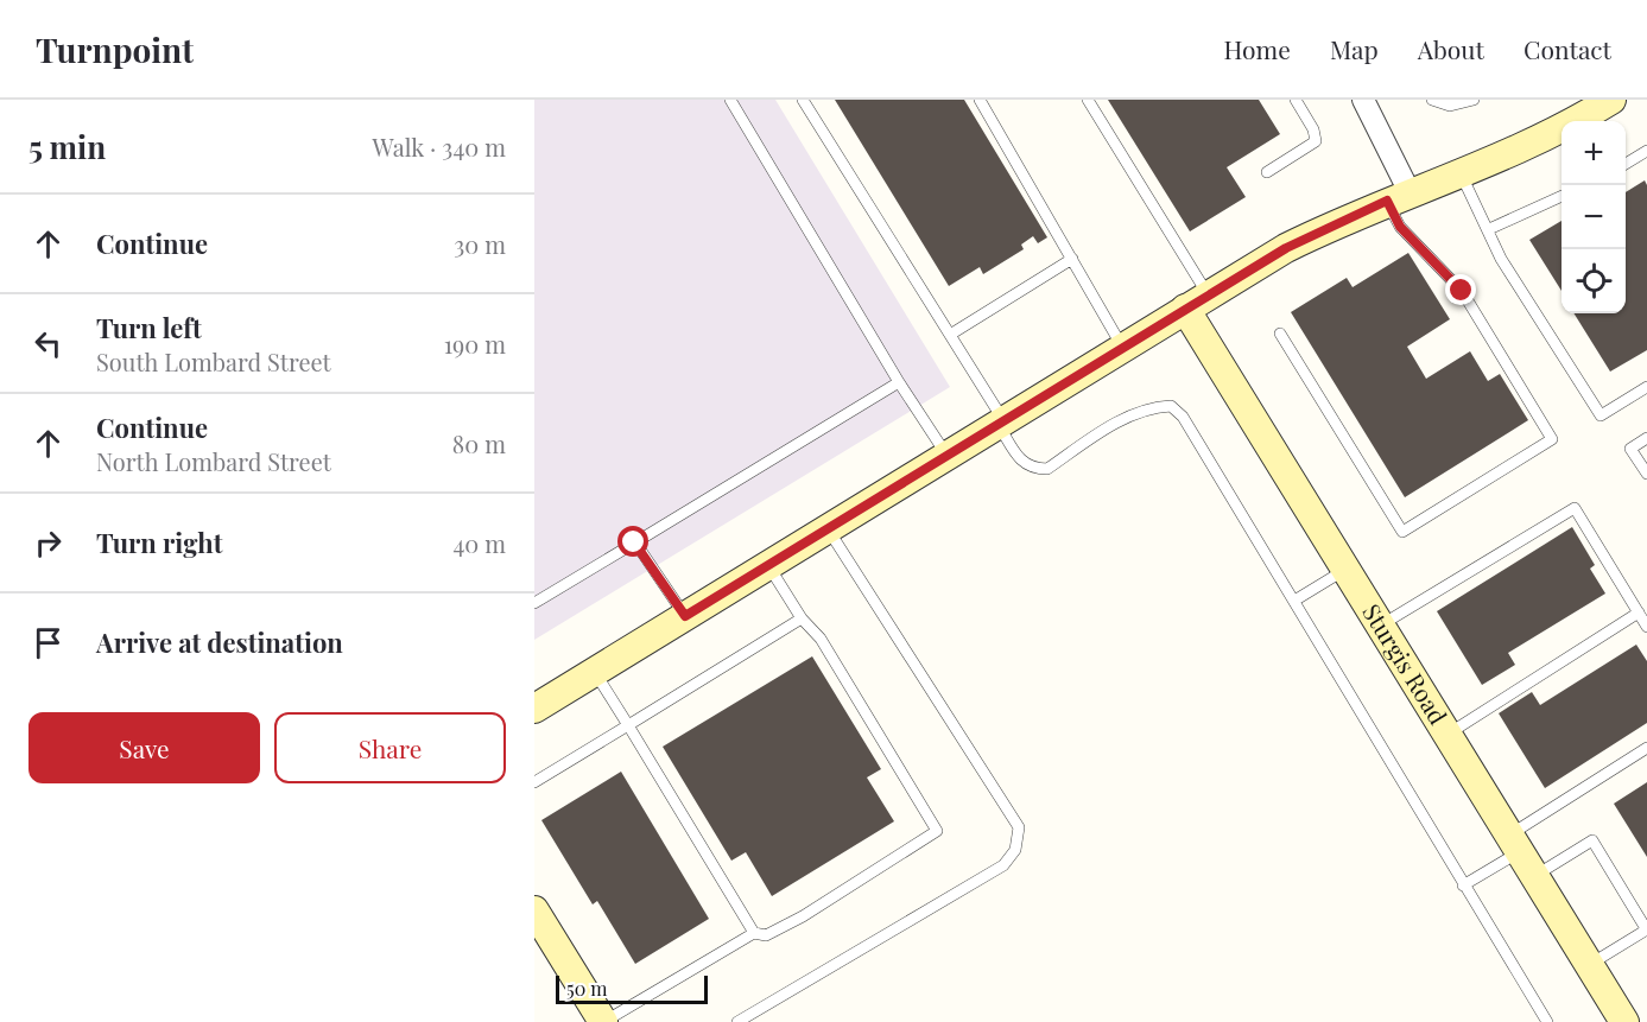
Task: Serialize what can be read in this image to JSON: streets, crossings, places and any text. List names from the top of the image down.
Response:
{
  "streets": {
    "street": ["Sturgis Road"]
  },
  "scale_bar": "50 m",
  "page": {
    "header": "Turnpoint",
    "nav": [
      "Home",
      "Map",
      "About",
      "Contact"
    ],
    "heading": ["5 min", "Walk · 340 m"],
    "map_buttons": ["+", "−"],
    "list": [
      ["Continue", "30 m"],
      ["Turn left", "South Lombard Street", "190 m"],
      ["Continue", "North Lombard Street", "80 m"],
      ["Turn right", "40 m"],
      "Arrive at destination"
    ],
    "buttons": ["Save", "Share"],
    "scale": "50 m"
  }
}
